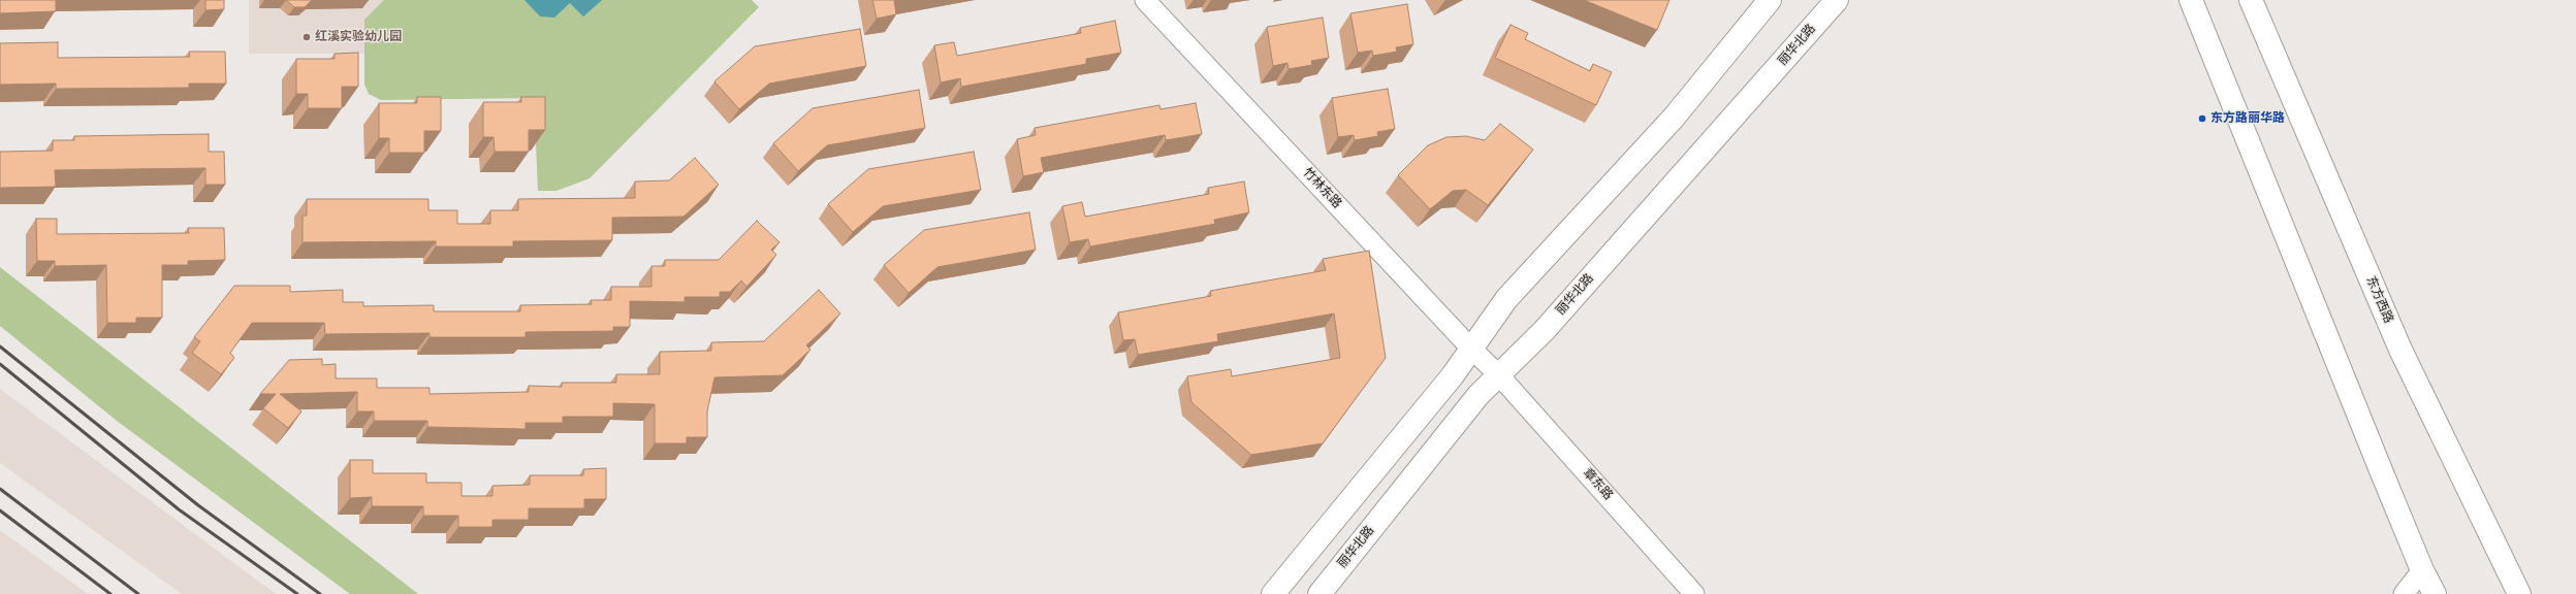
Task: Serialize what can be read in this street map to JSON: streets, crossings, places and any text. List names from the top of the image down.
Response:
{
  "streets": {
    "main road": ["丽华北路", "东方西路"],
    "street": ["竹林东路", "章东路"]
  },
  "crossings": [
    ["丽华北路", "竹林东路"],
    ["丽华北路", "章东路"],
    ["竹林东路", "章东路"]
  ],
  "places": ["红溪实验幼儿园", "东方路丽华路"]
}
